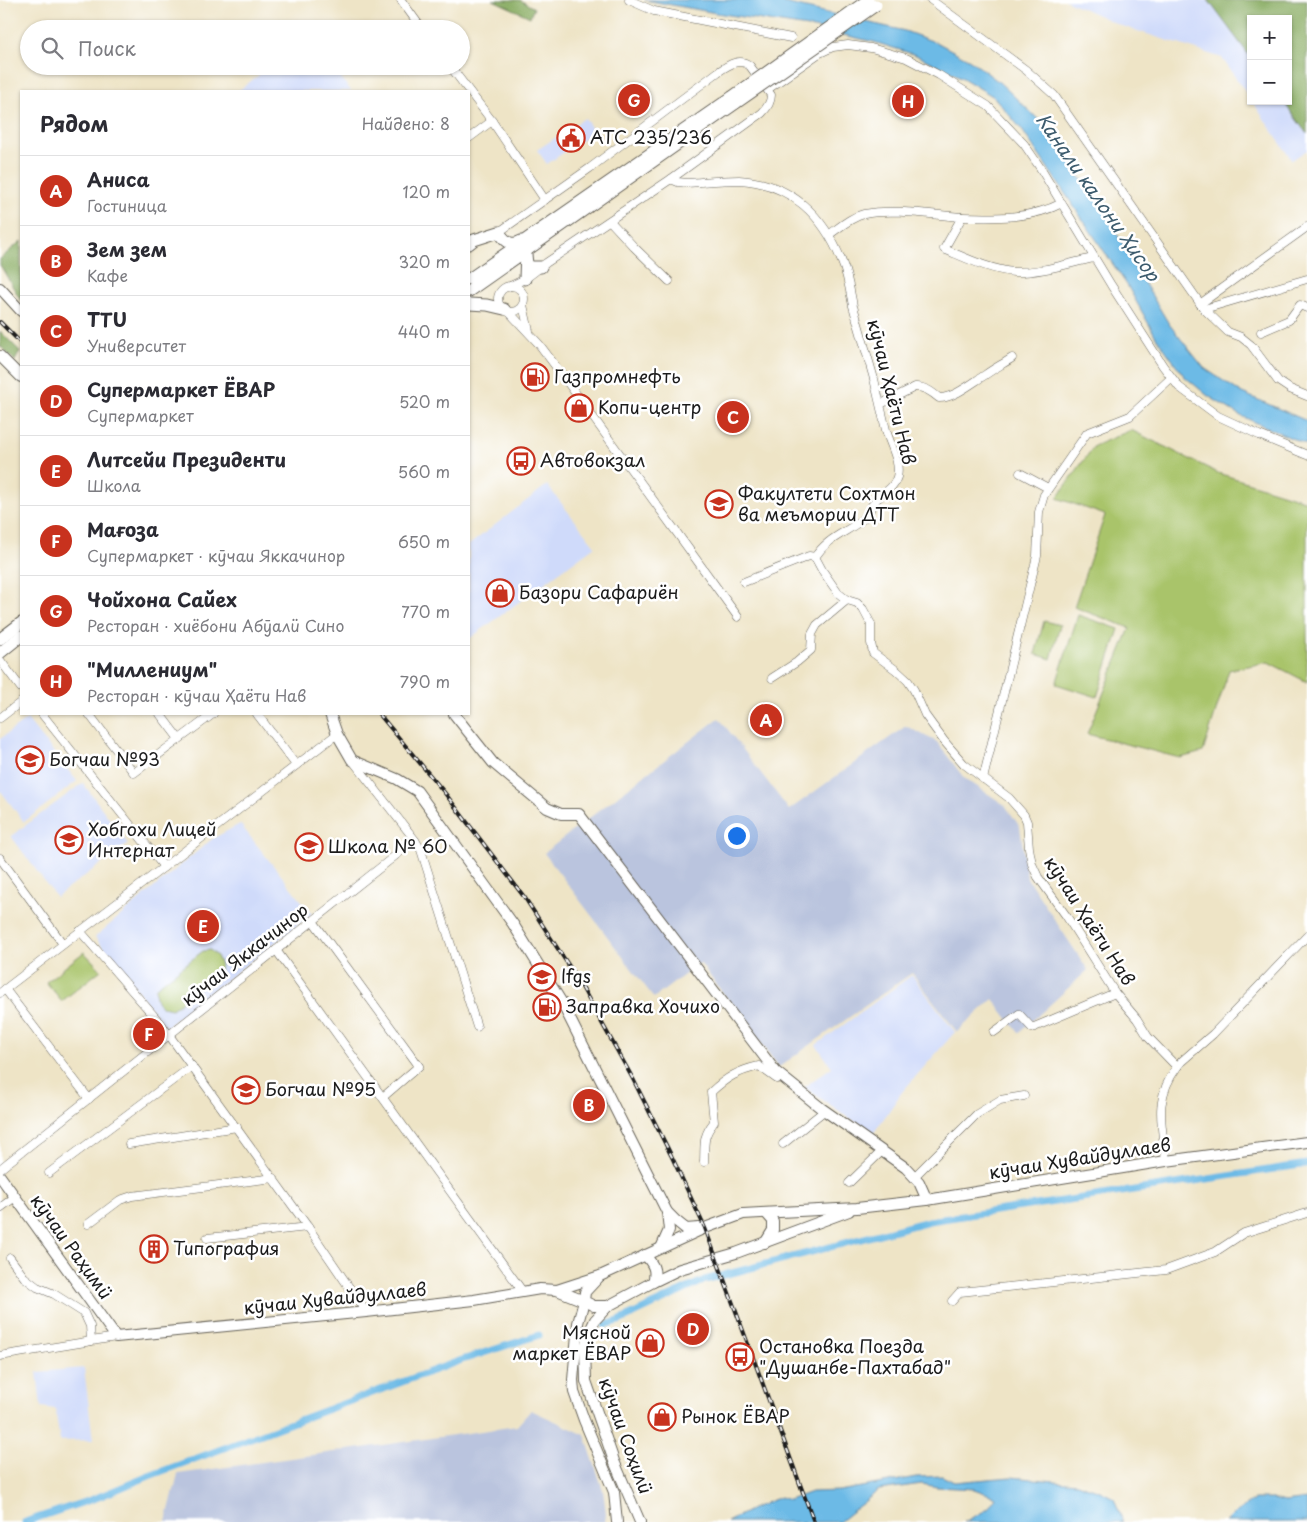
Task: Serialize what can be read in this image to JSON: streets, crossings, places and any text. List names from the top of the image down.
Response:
{
  "streets": {
    "street": [
      "кӯчаи Ҳаёти Нав",
      "кӯчаи Яккачинор",
      "кӯчаи Хувайдуллаев",
      "кӯчаи Раҳимӣ",
      "кӯчаи Соҳилӣ"
    ]
  },
  "crossings": [
    ["кӯчаи Хувайдуллаев", "кӯчаи Раҳимӣ"],
    ["кӯчаи Хувайдуллаев", "кӯчаи Соҳилӣ"]
  ],
  "water": ["Канали калони Ҳисор"],
  "places": {
    "public building": ["АТС 235/236"],
    "fuel station": ["Газпромнефть", "Заправка Хочихо"],
    "shop": [
      "Копи-центр",
      "Базори Сафариён",
      "Мясной маркет ЁВАР",
      "Рынок ЁВАР"
    ],
    "bus stop": ["Автовокзал", "Остановка Поезда \"Душанбе-Пахтабад\""],
    "school or university": [
      "Факултети Сохтмон ва меъмории ДТТ",
      "Богчаи №93",
      "Хобгохи Лицей Интернат",
      "Школа № 60",
      "lfgs",
      "Богчаи №95"
    ],
    "building": ["Типография"]
  },
  "page": {
    "map_buttons": ["+", "−"],
    "search": "Поиск",
    "pins": [
      "G",
      "H",
      "C",
      "A",
      "E",
      "F",
      "B",
      "D"
    ],
    "heading": ["Рядом", "Найдено: 8"],
    "list": [
      {
        "mark": "A",
        "name": "Аниса",
        "note": "Гостиница",
        "value": "120 m"
      },
      {
        "mark": "B",
        "name": "Зем зем",
        "note": "Кафе",
        "value": "320 m"
      },
      {
        "mark": "C",
        "name": "TTU",
        "note": "Университет",
        "value": "440 m"
      },
      {
        "mark": "D",
        "name": "Супермаркет ЁВАР",
        "note": "Супермаркет",
        "value": "520 m"
      },
      {
        "mark": "E",
        "name": "Литсейи Президенти",
        "note": "Школа",
        "value": "560 m"
      },
      {
        "mark": "F",
        "name": "Мағоза",
        "note": "Супермаркет · кӯчаи Яккачинор",
        "value": "650 m"
      },
      {
        "mark": "G",
        "name": "Чойхона Сайех",
        "note": "Ресторан · хиёбони Абӯалӣ Сино",
        "value": "770 m"
      },
      {
        "mark": "H",
        "name": "\"Миллениум\"",
        "note": "Ресторан · кӯчаи Ҳаёти Нав",
        "value": "790 m"
      }
    ]
  }
}
